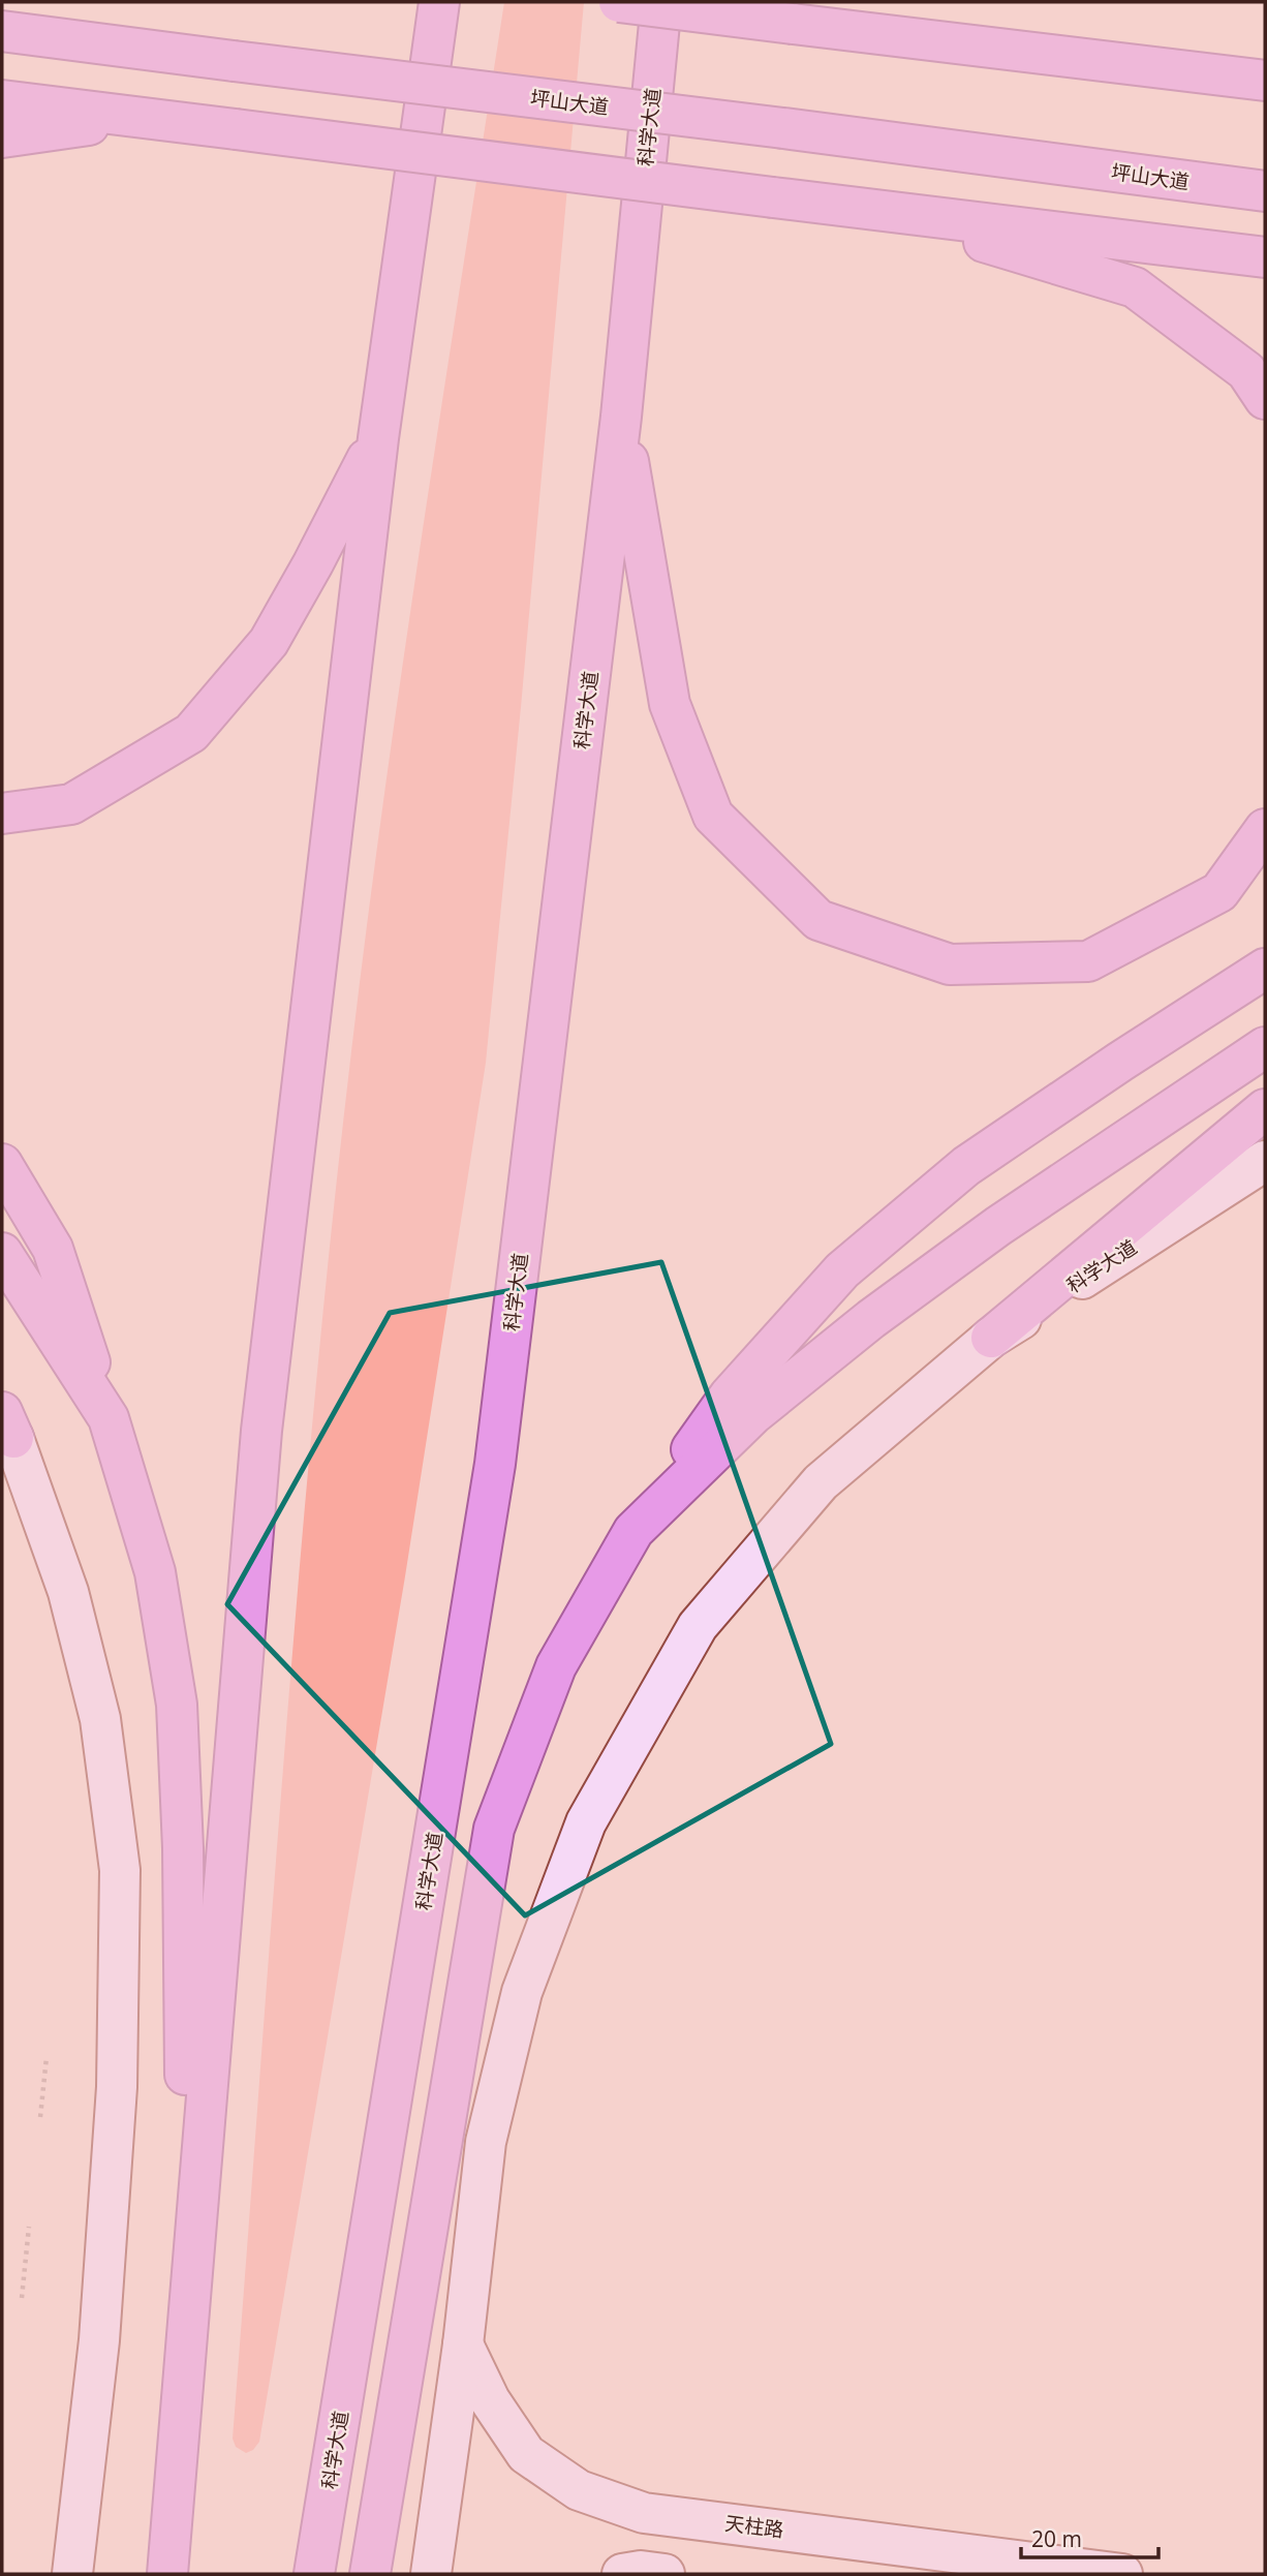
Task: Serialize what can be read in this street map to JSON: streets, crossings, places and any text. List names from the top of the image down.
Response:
{
  "streets": {
    "highway": ["坪山大道", "科学大道"],
    "main road": ["天柱路"]
  },
  "crossings": [
    ["科学大道", "天柱路"]
  ],
  "scale_bar": "20 m"
}
